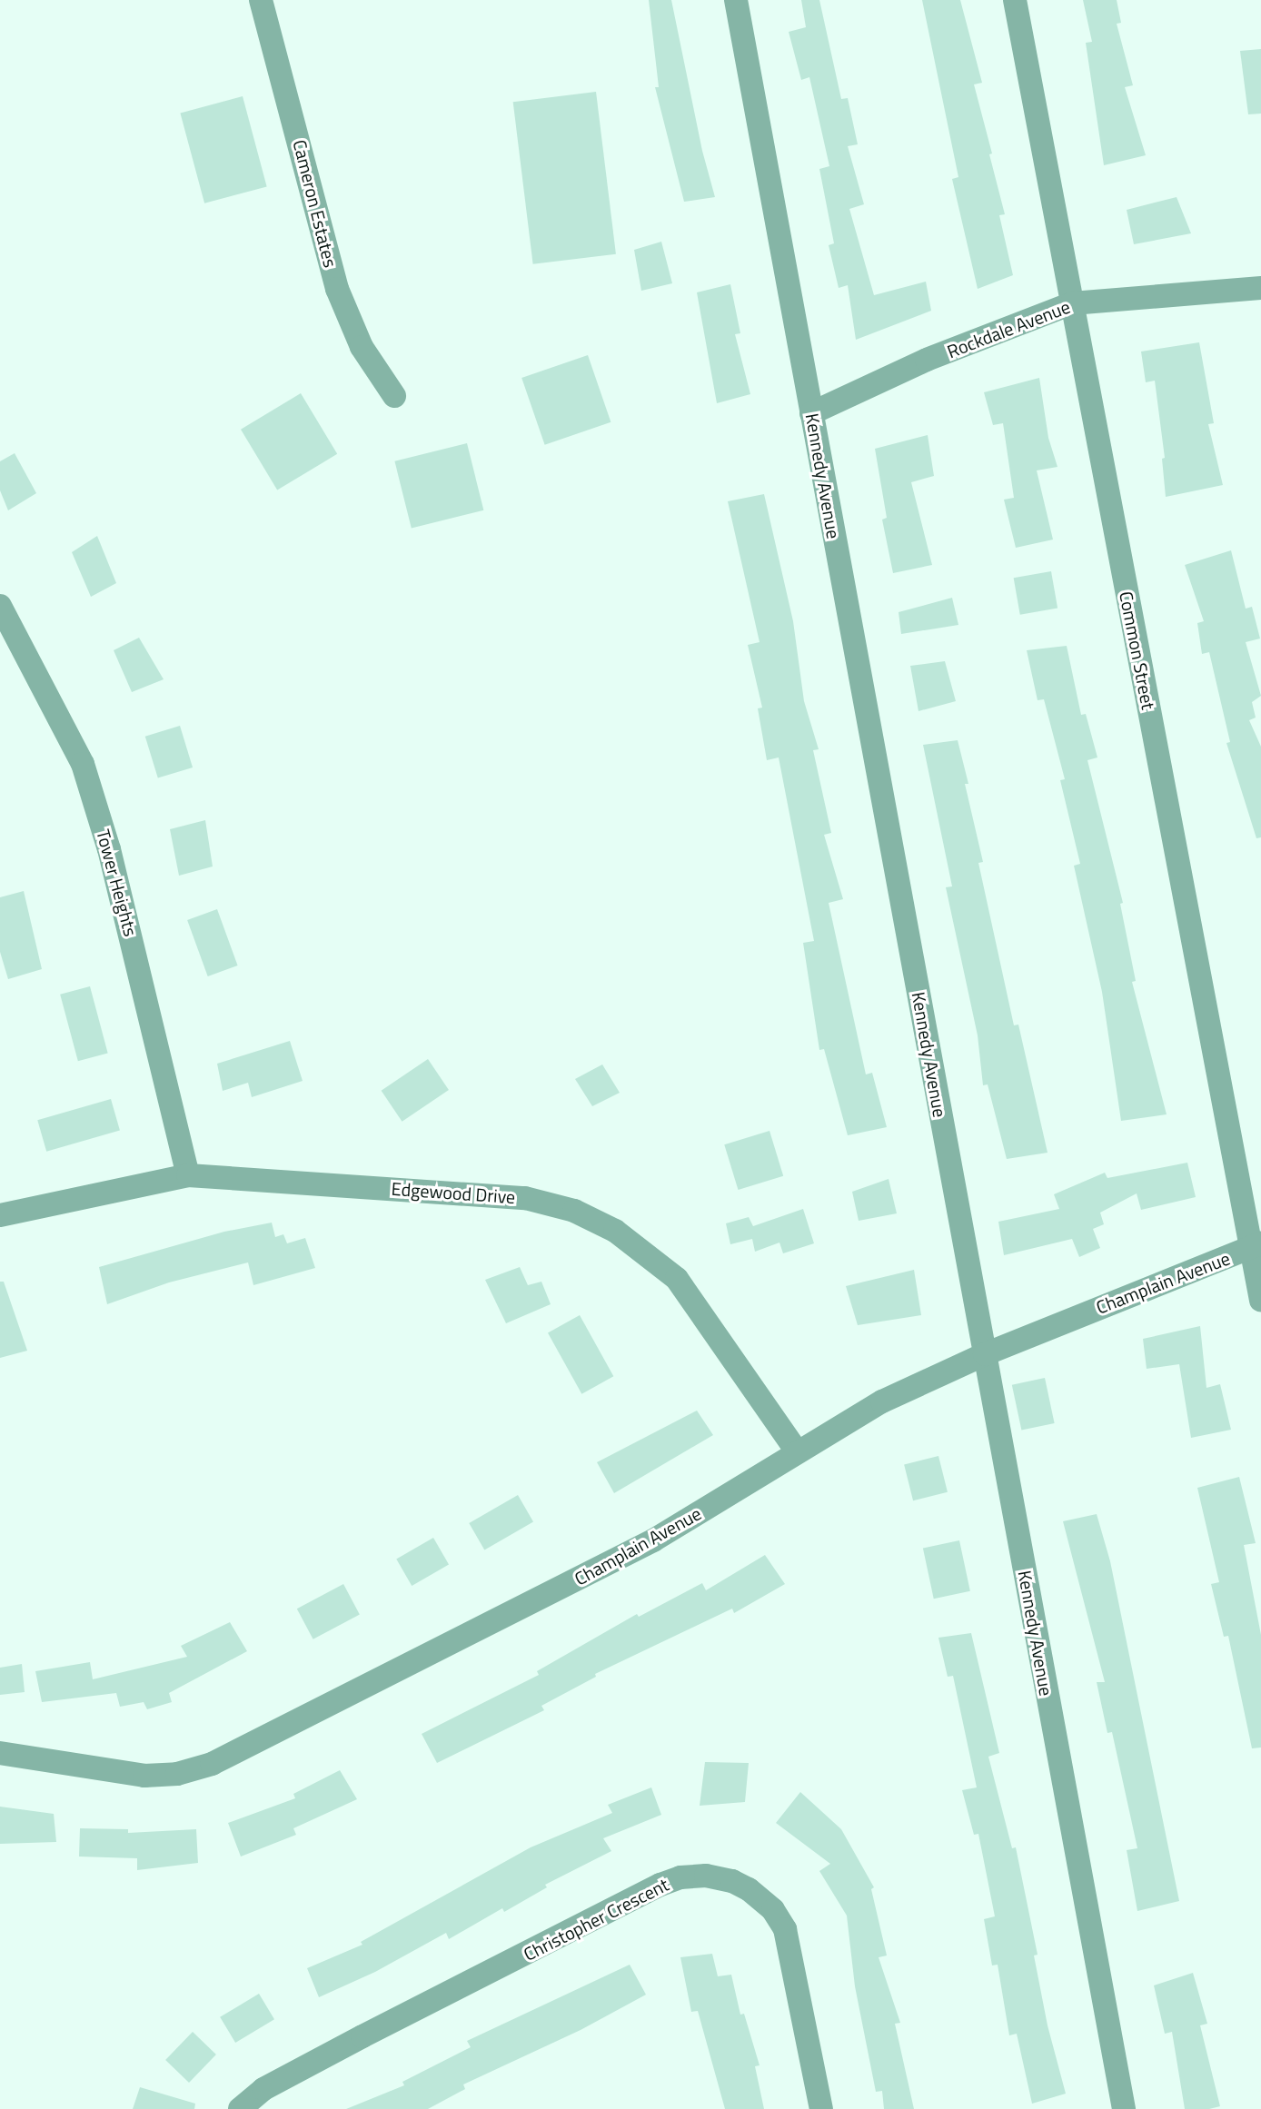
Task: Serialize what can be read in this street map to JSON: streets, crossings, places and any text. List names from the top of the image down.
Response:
{
  "streets": {
    "street": [
      "Cameron Estates",
      "Rockdale Avenue",
      "Kennedy Avenue",
      "Common Street",
      "Tower Heights",
      "Edgewood Drive",
      "Champlain Avenue",
      "Christopher Crescent"
    ]
  },
  "crossings": [
    ["Rockdale Avenue", "Kennedy Avenue"],
    ["Rockdale Avenue", "Common Street"],
    ["Kennedy Avenue", "Champlain Avenue"],
    ["Common Street", "Champlain Avenue"],
    ["Tower Heights", "Edgewood Drive"],
    ["Edgewood Drive", "Champlain Avenue"]
  ]
}
